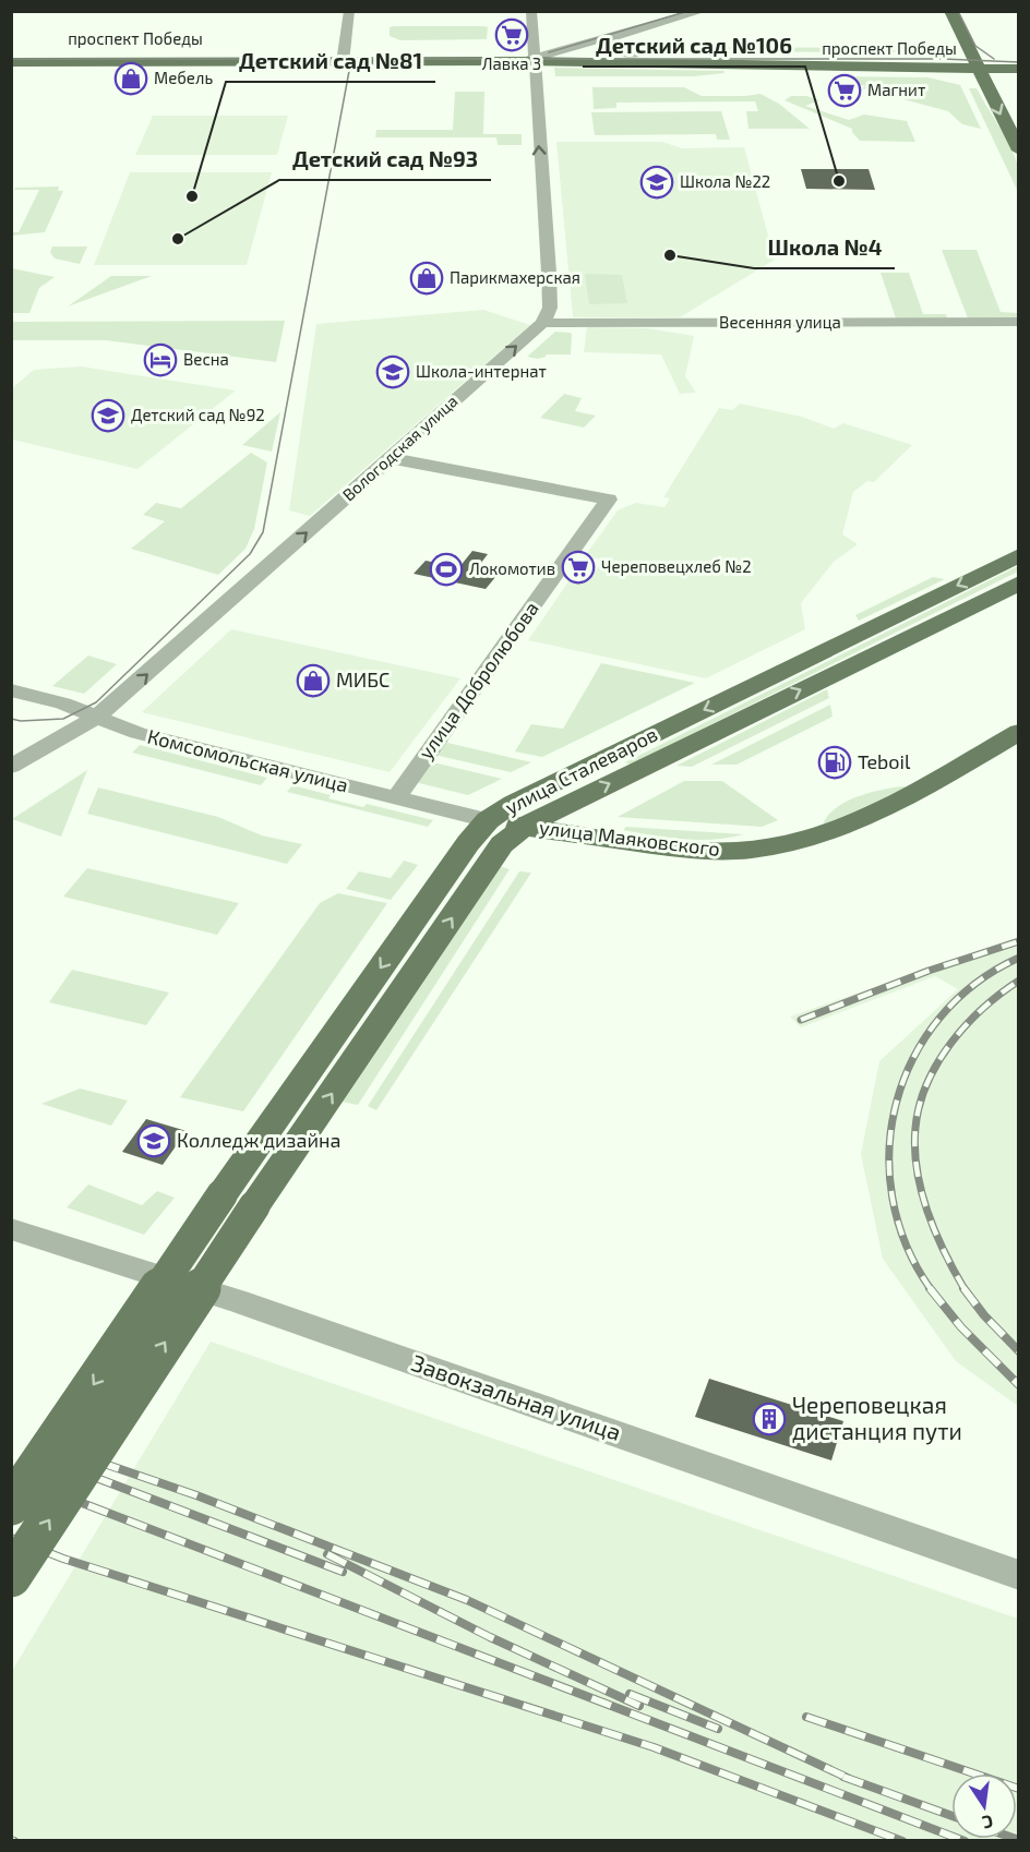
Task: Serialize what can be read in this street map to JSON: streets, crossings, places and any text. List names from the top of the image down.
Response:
{
  "streets": {
    "main road": ["проспект Победы", "улица Сталеваров", "улица Маяковского"],
    "street": [
      "Весенняя улица",
      "Вологодская улица",
      "улица Добролюбова",
      "Комсомольская улица",
      "Завокзальная улица"
    ]
  },
  "crossings": [
    ["Весенняя улица", "Вологодская улица"],
    ["Вологодская улица", "улица Добролюбова"],
    ["Вологодская улица", "Комсомольская улица"],
    ["улица Добролюбова", "Комсомольская улица"],
    ["Комсомольская улица", "улица Сталеваров"],
    ["Комсомольская улица", "улица Маяковского"],
    ["улица Сталеваров", "улица Маяковского"]
  ],
  "one_way": ["Вологодская улица"],
  "places": {
    "supermarket": ["Лавка 3", "Магнит", "Череповецхлеб №2"],
    "shop": ["Мебель", "Парикмахерская", "МИБС"],
    "other": [
      "Детский сад №106",
      "Детский сад №81",
      "Детский сад №93",
      "Школа №4"
    ],
    "school or university": [
      "Школа №22",
      "Школа-интернат",
      "Детский сад №92",
      "Колледж дизайна"
    ],
    "hotel": ["Весна"],
    "sports": ["Локомотив"],
    "fuel station": ["Teboil"],
    "building": ["Череповецкая дистанция пути"]
  },
  "north": "bottom"
}
